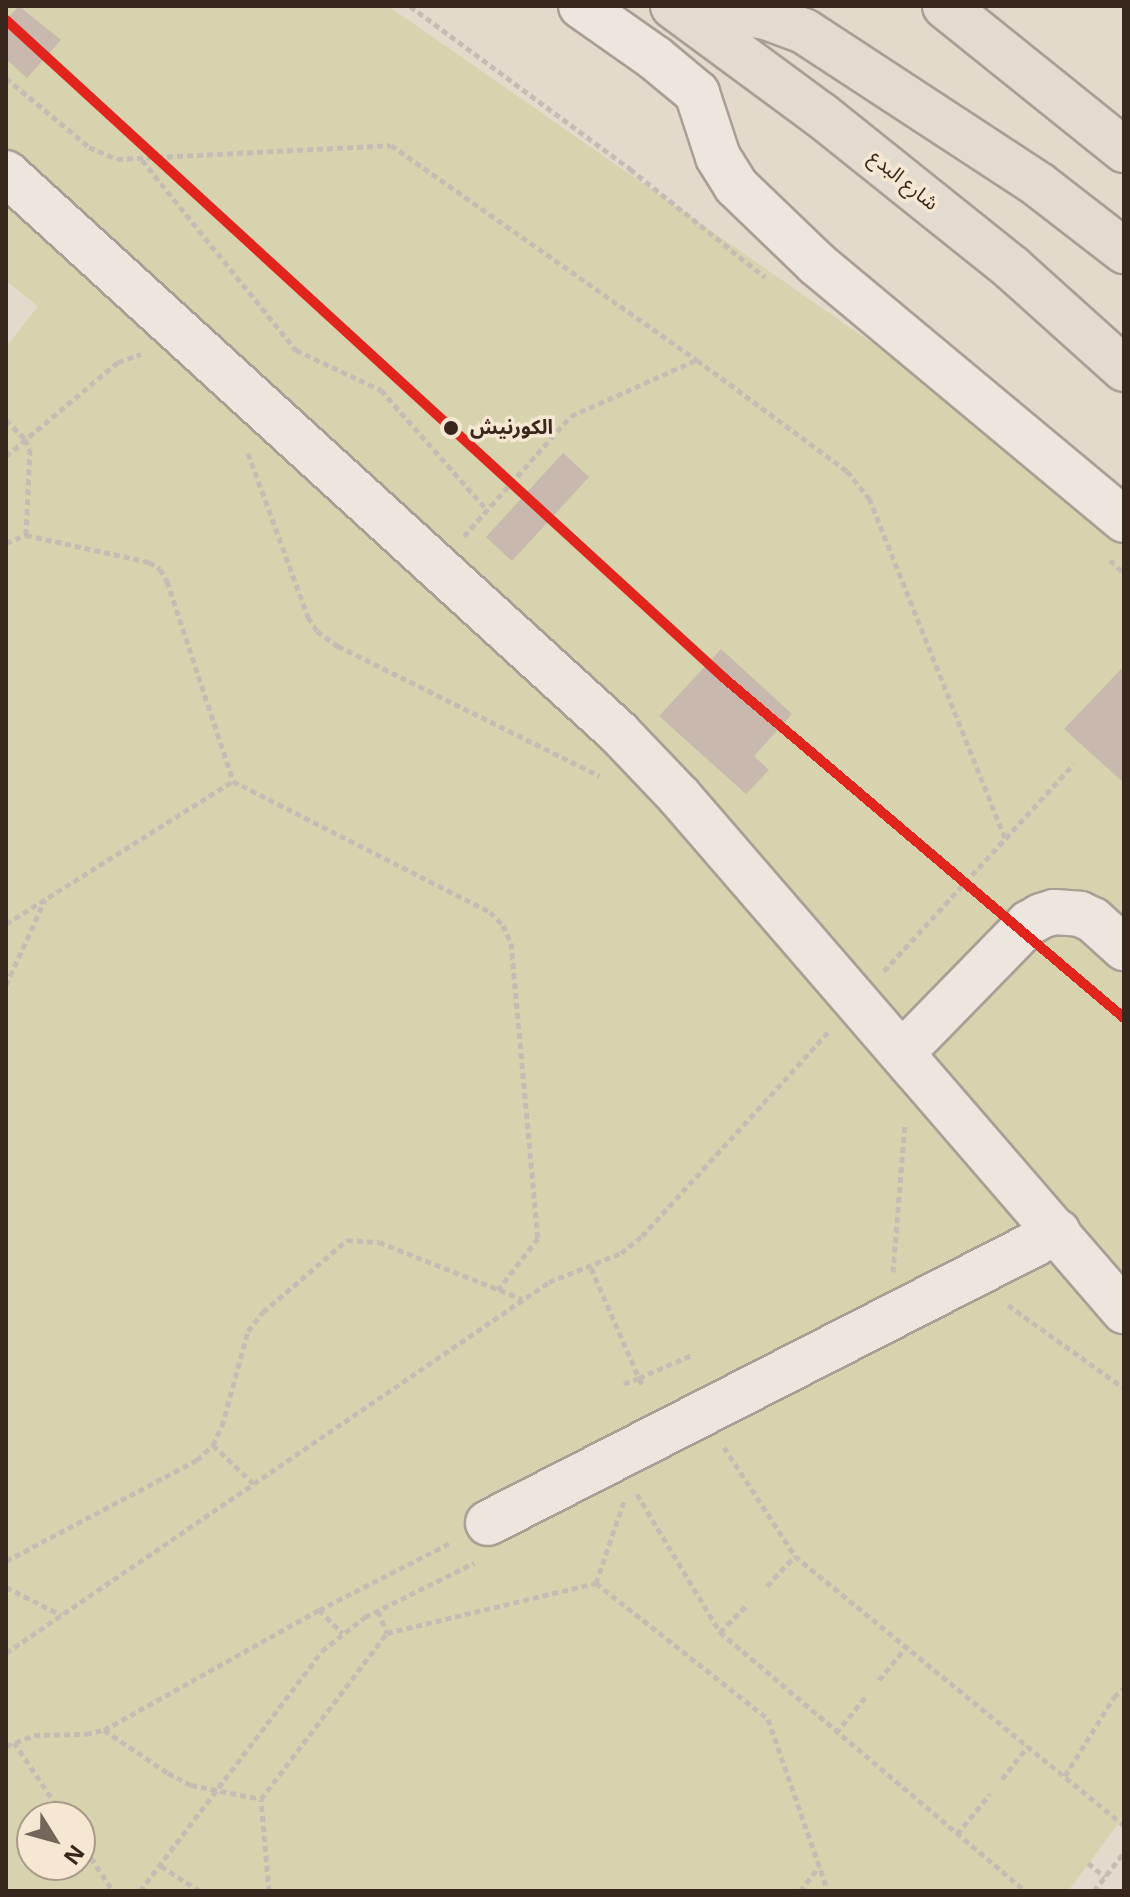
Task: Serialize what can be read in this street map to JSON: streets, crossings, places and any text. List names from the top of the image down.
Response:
{
  "streets": {
    "main road": ["شارع البدع"]
  },
  "places": ["الكورنيش"],
  "north": "bottom right"
}
